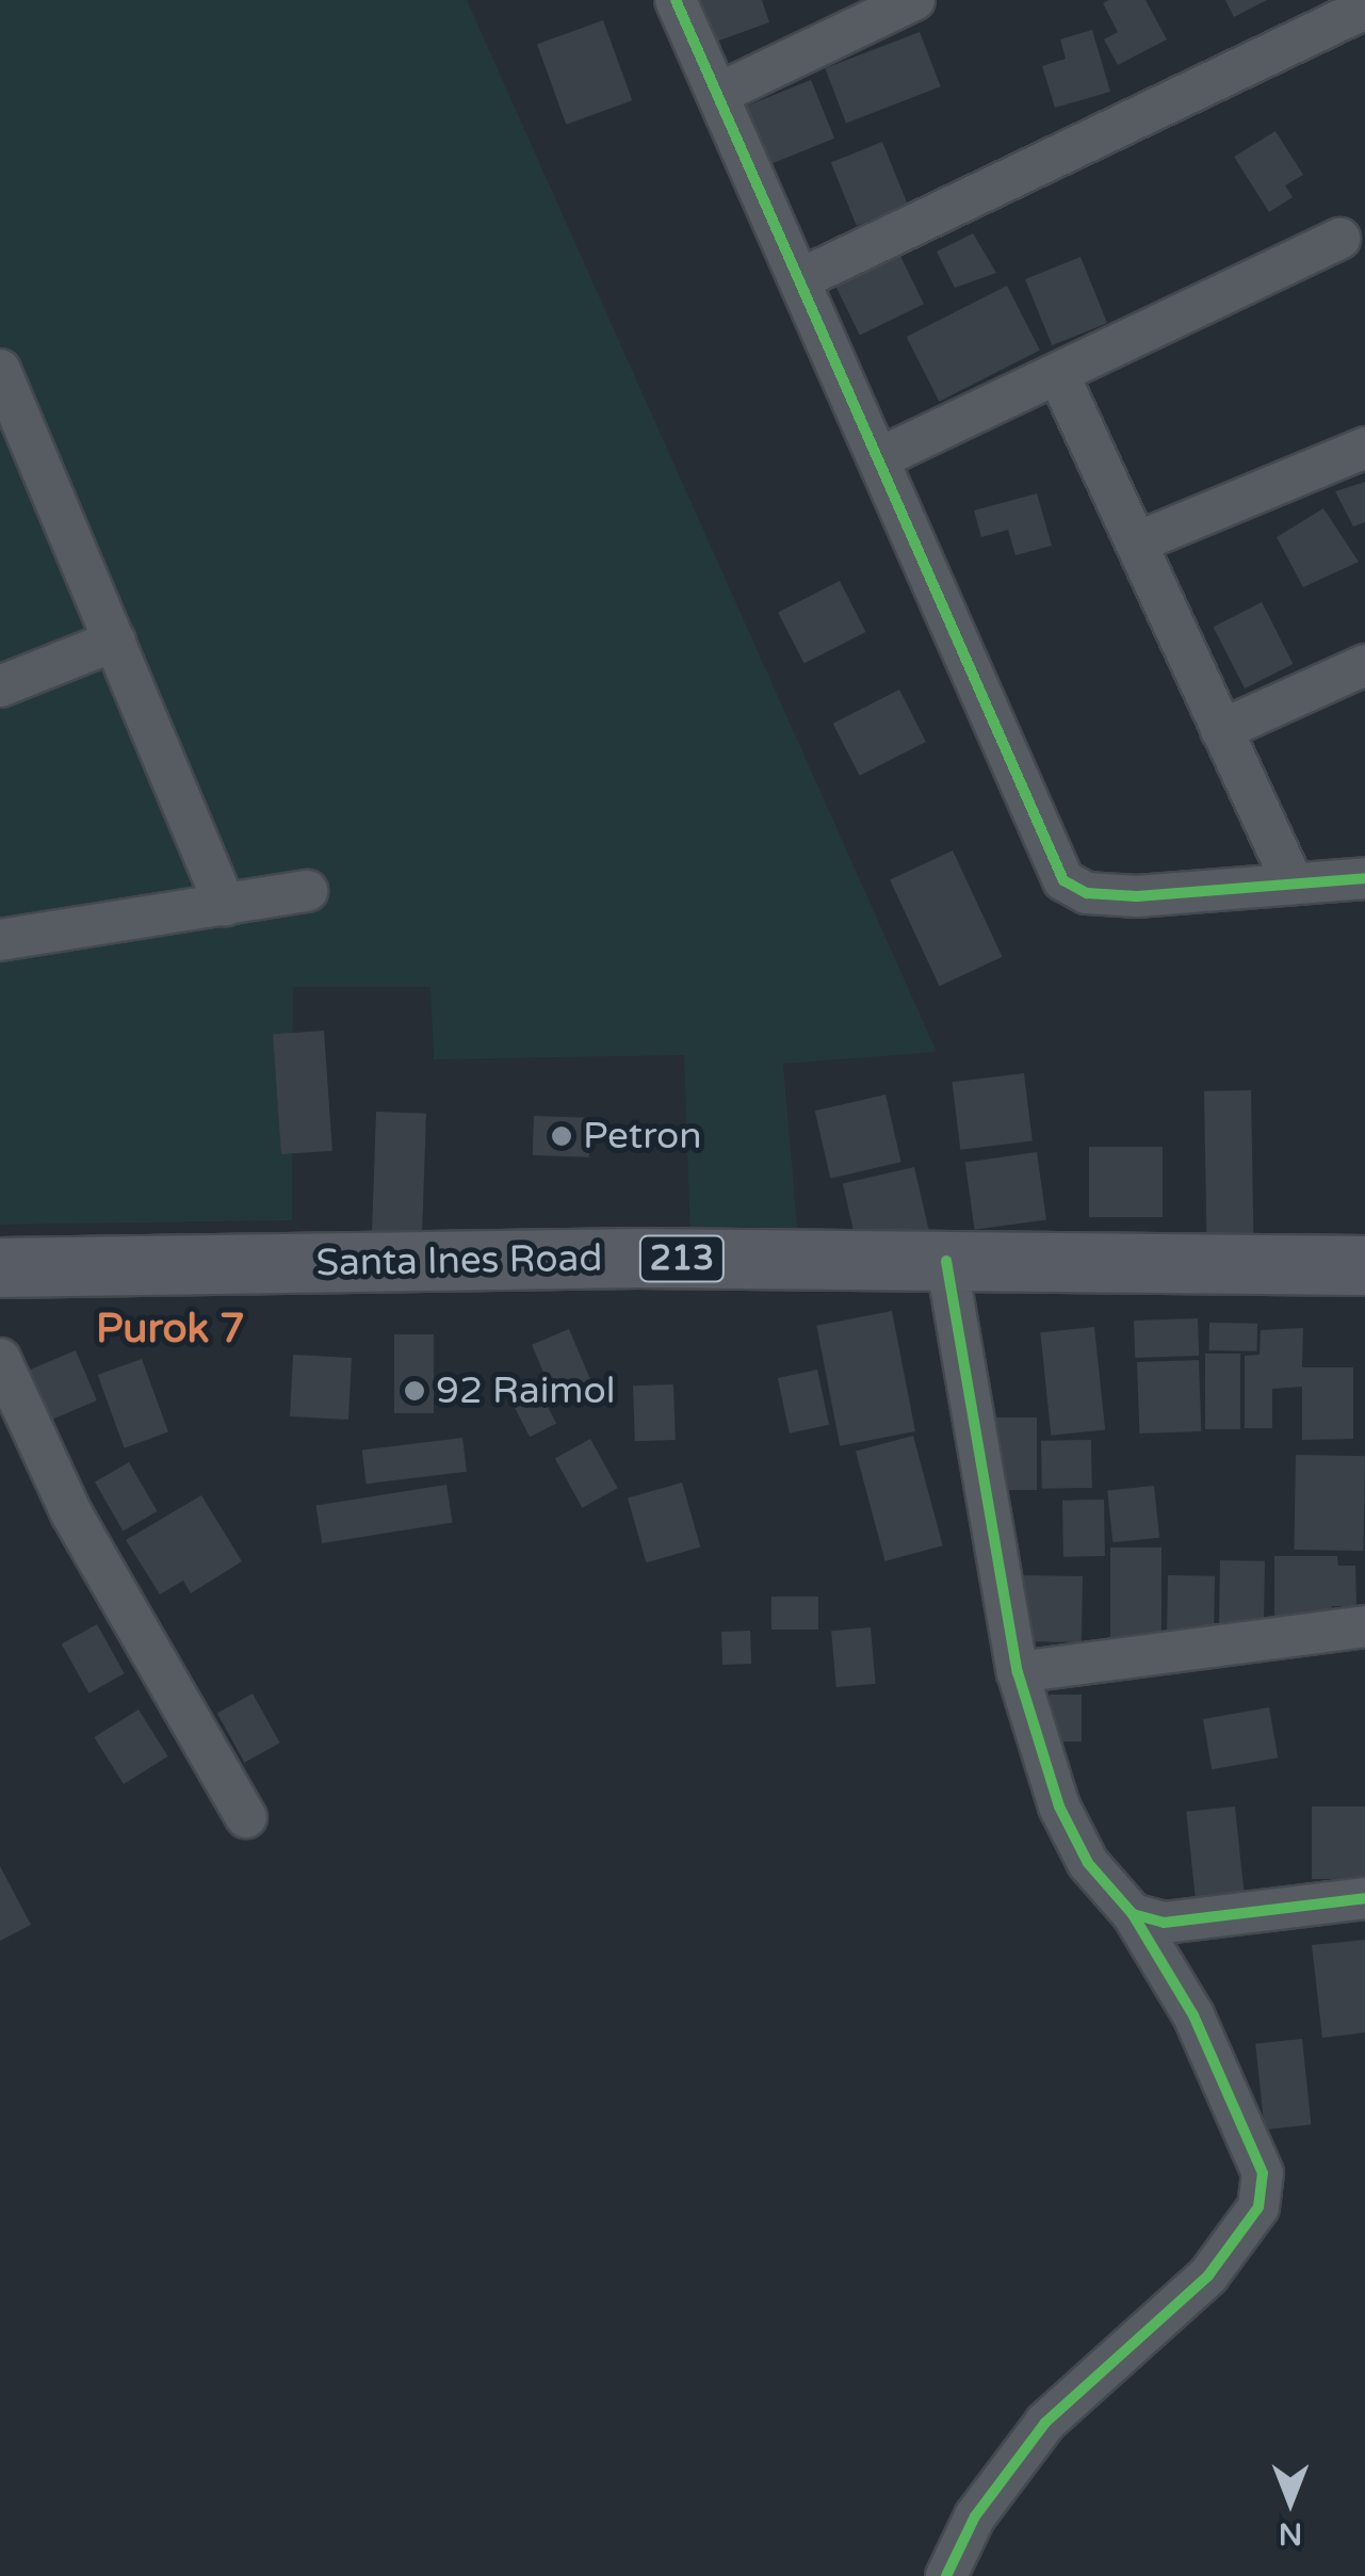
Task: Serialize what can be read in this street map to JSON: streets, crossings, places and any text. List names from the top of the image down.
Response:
{
  "streets": {
    "main road": ["213", "Santa Ines Road"]
  },
  "districts": ["Purok 7"],
  "places": ["Petron", "92 Raimol"],
  "north": "bottom"
}
